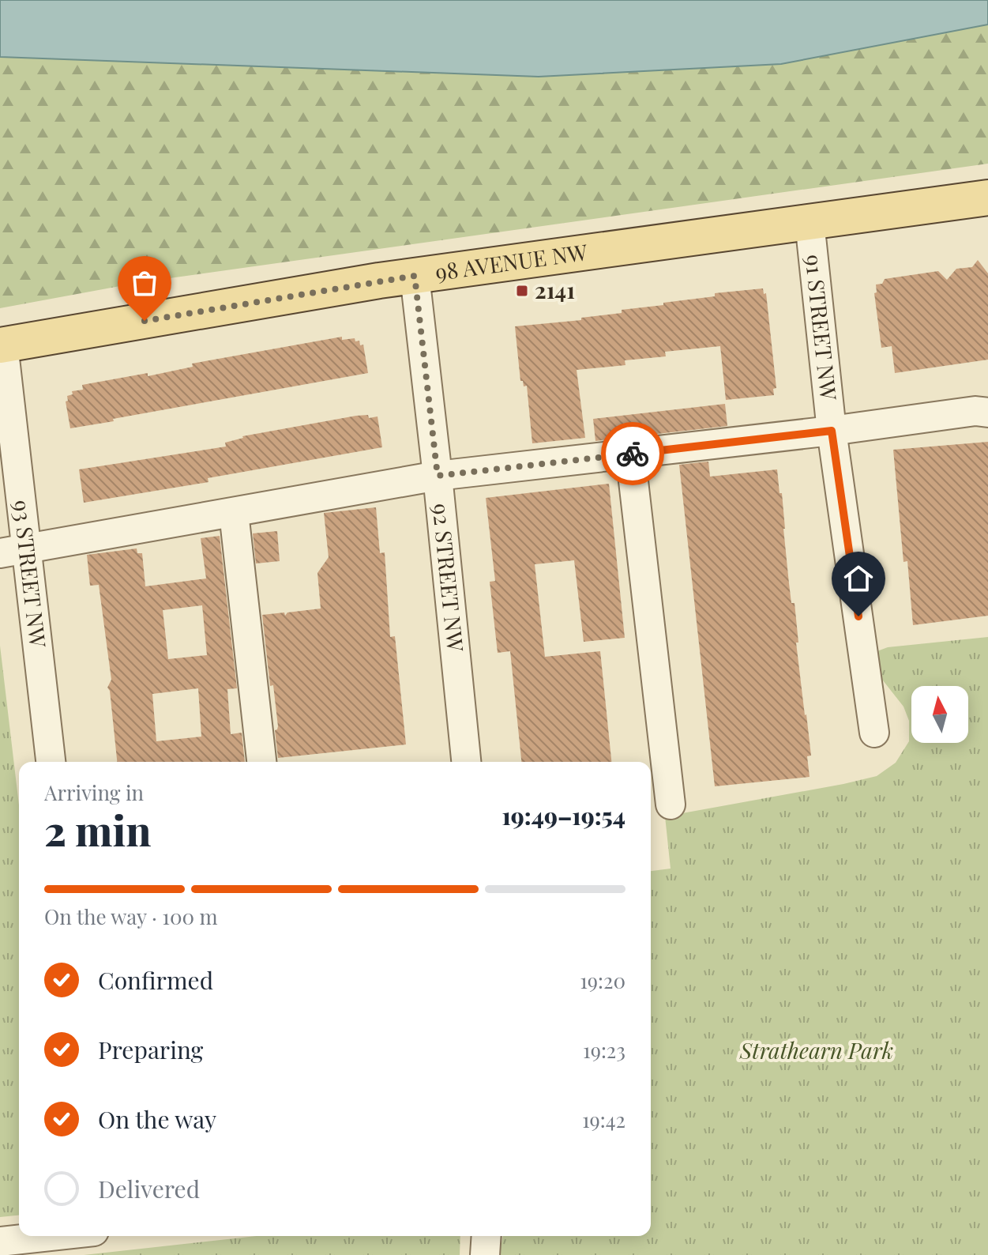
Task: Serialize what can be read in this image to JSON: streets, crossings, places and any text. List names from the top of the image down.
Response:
{
  "streets": {
    "main road": ["98 AVENUE NW"],
    "street": ["91 STREET NW", "93 STREET NW", "92 STREET NW"]
  },
  "crossings": [
    ["98 AVENUE NW", "91 STREET NW"],
    ["98 AVENUE NW", "93 STREET NW"],
    ["98 AVENUE NW", "92 STREET NW"]
  ],
  "parks": ["Strathearn Park"],
  "places": {
    "transit": ["2141"]
  },
  "north": "top",
  "page": {
    "heading": ["2 min", "Arriving in", "19:49–19:54"],
    "bar": "On the way · 100 m",
    "list": [
      ["Confirmed", "19:20"],
      ["Preparing", "19:23"],
      ["On the way", "19:42"],
      "Delivered"
    ]
  }
}
